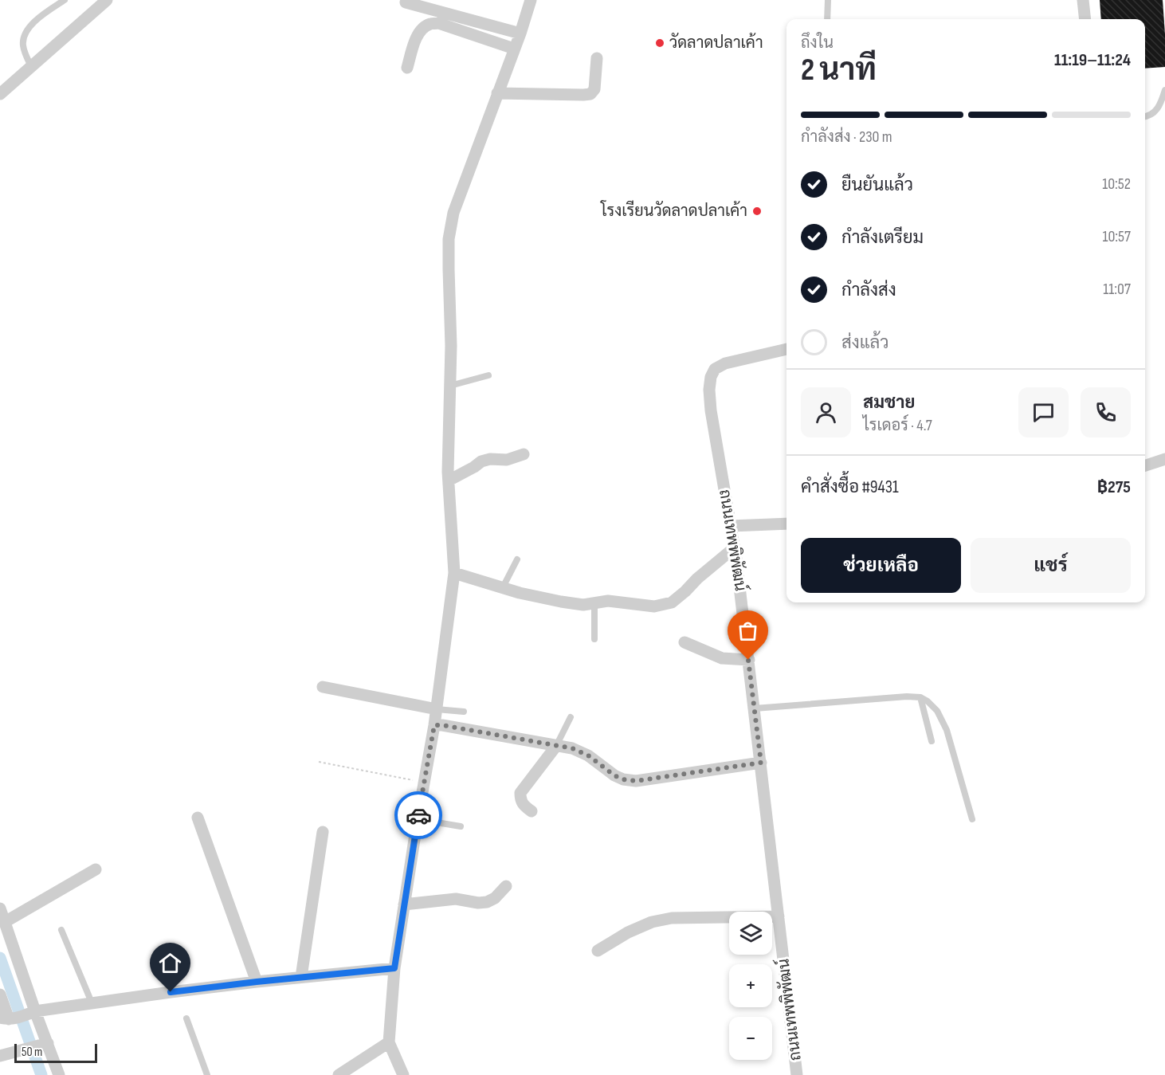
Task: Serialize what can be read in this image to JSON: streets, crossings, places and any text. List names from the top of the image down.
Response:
{
  "streets": {
    "street": ["ถนนเทพพิพัฒน์"]
  },
  "places": ["วัดลาดปลาเค้า", "โรงเรียนวัดลาดปลาเค้า"],
  "scale_bar": "50 m",
  "page": {
    "heading": ["2 นาที", "ถึงใน", "11:19–11:24"],
    "panel": [
      "สมชาย",
      "ไรเดอร์ · 4.7",
      "คำสั่งซื้อ #9431",
      "฿275"
    ],
    "bar": "กำลังส่ง · 230 m",
    "list": [
      ["ยืนยันแล้ว", "10:52"],
      ["กำลังเตรียม", "10:57"],
      ["กำลังส่ง", "11:07"],
      "ส่งแล้ว"
    ],
    "buttons": ["ช่วยเหลือ", "แชร์"],
    "map_buttons": ["+", "−"],
    "scale": "50 m"
  }
}
